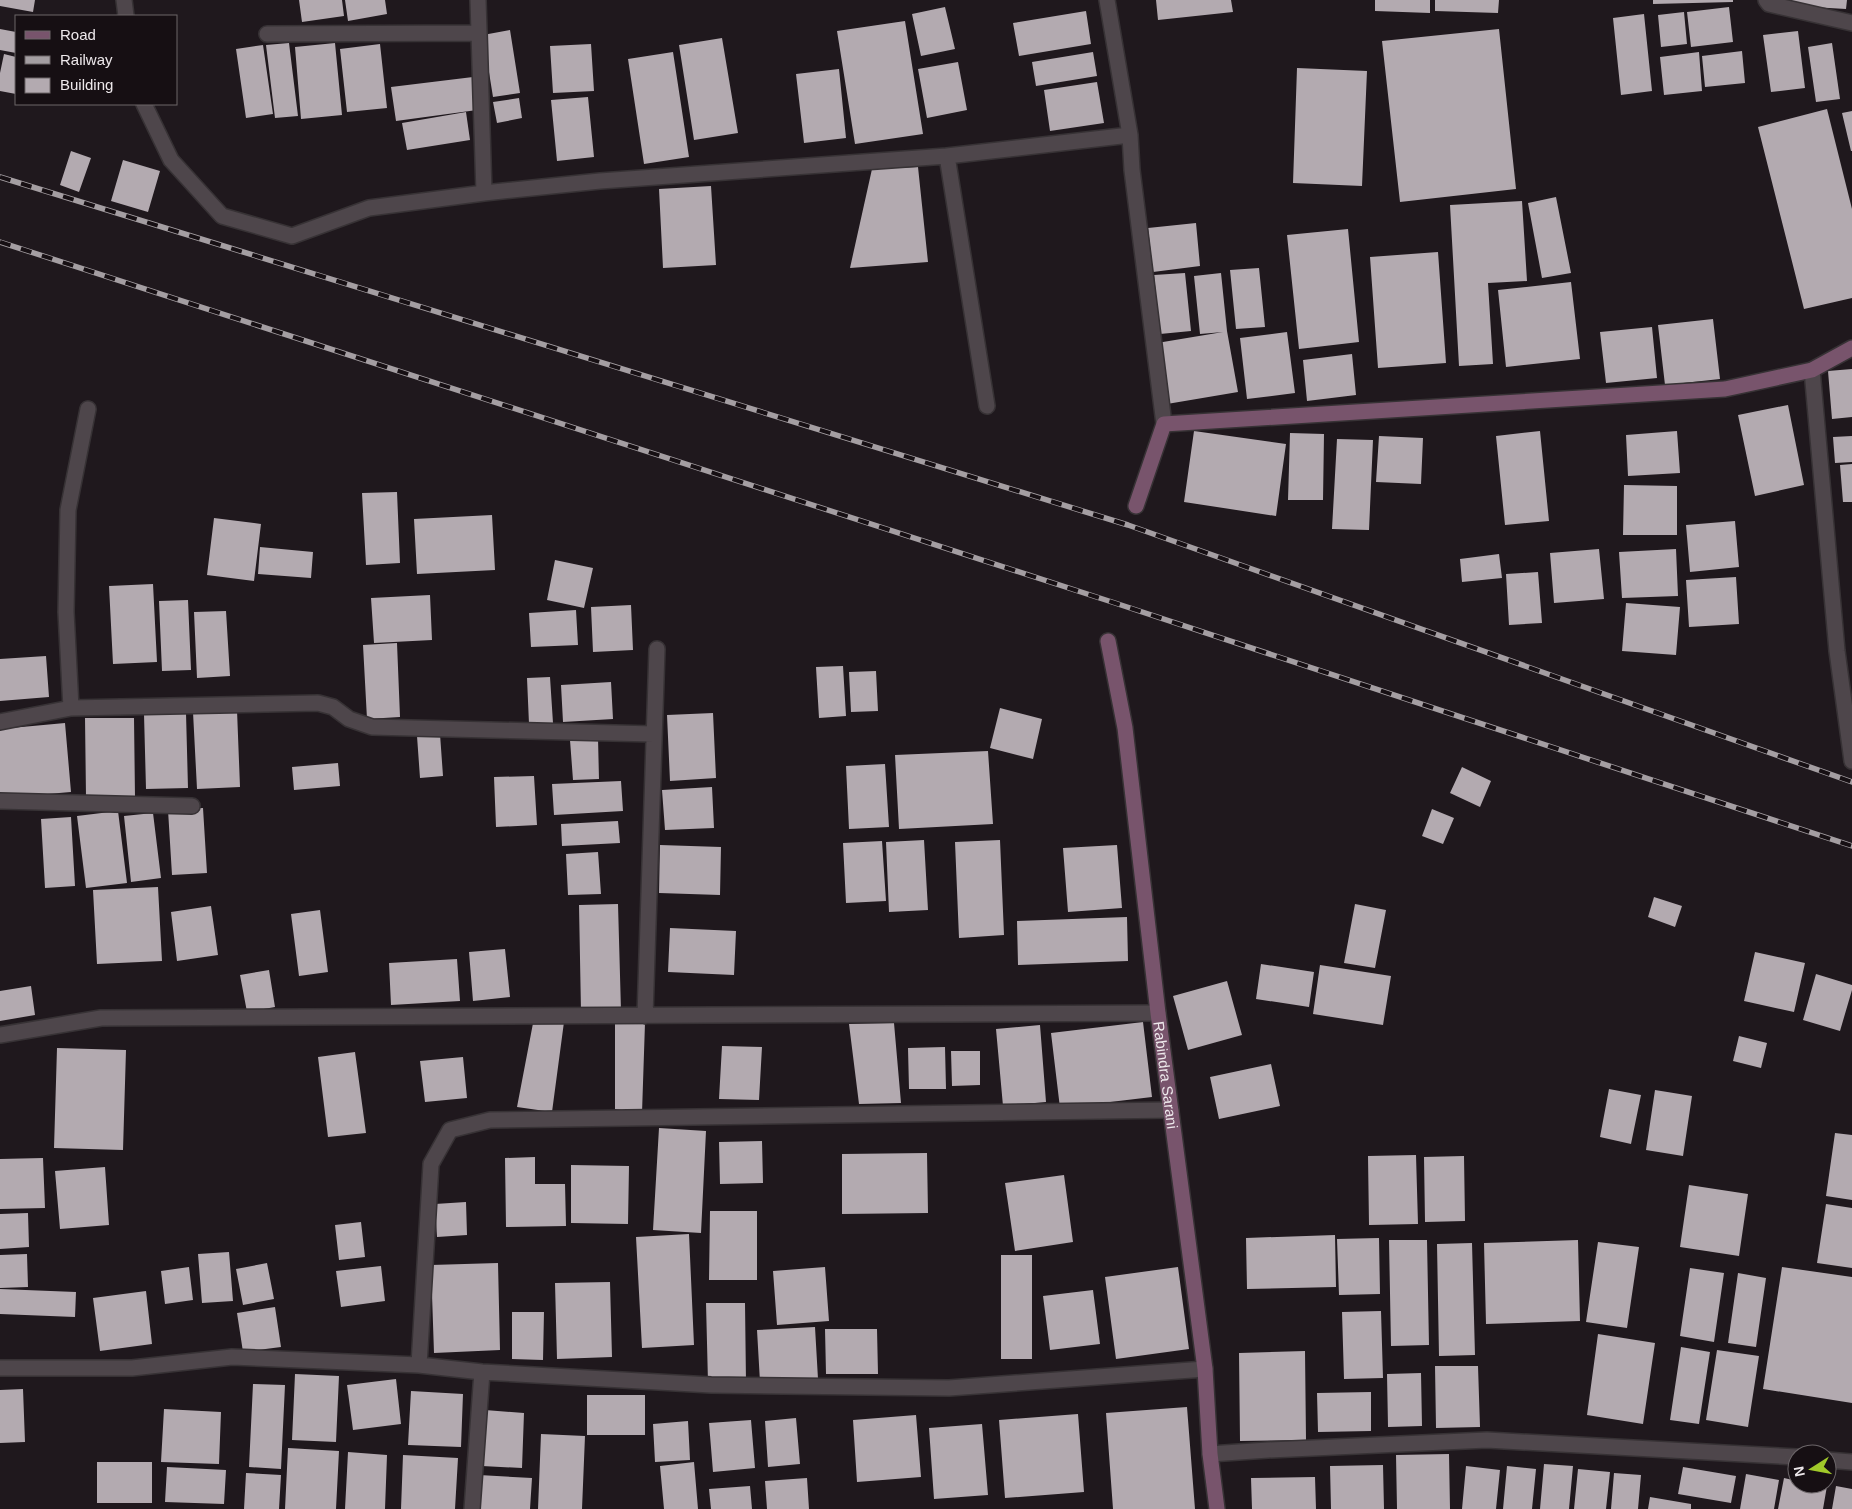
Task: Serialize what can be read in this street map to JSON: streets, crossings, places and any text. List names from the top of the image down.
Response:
{
  "streets": {
    "street": ["Rabindra Sarani"]
  },
  "legend": ["Road", "Railway", "Building"],
  "north": "left"
}
